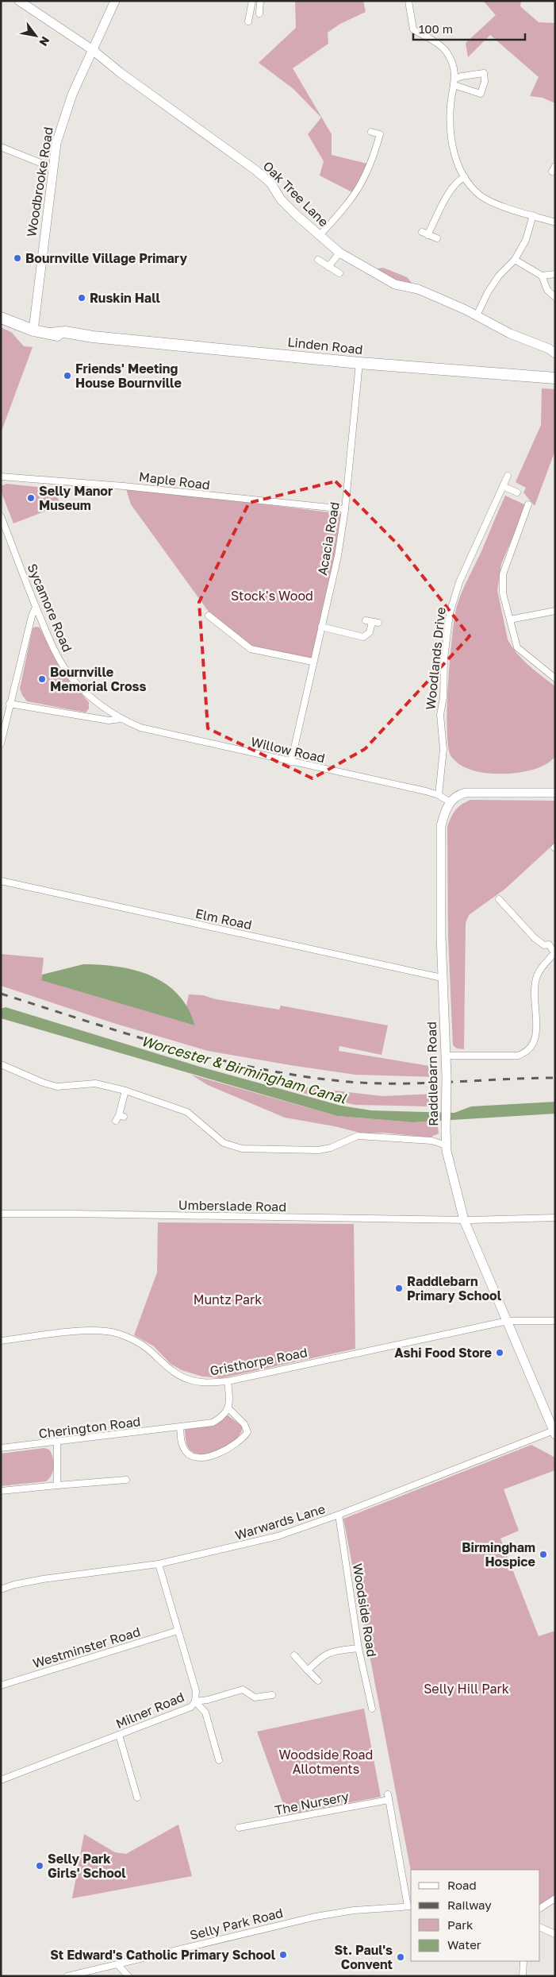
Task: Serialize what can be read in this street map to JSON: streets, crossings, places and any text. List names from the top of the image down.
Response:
{
  "streets": {
    "highway": ["Linden Road"],
    "street": [
      "Woodbrooke Road",
      "Oak Tree Lane",
      "Maple Road",
      "Acacia Road",
      "Sycamore Road",
      "Woodlands Drive",
      "Willow Road",
      "Elm Road",
      "Raddlebarn Road",
      "Umberslade Road",
      "Gristhorpe Road",
      "Cherington Road",
      "Warwards Lane",
      "Woodside Road",
      "Westminster Road",
      "Milner Road",
      "The Nursery",
      "Selly Park Road"
    ]
  },
  "crossings": [
    ["Woodbrooke Road", "Oak Tree Lane"],
    ["Woodbrooke Road", "Linden Road"],
    ["Linden Road", "Acacia Road"],
    ["Maple Road", "Acacia Road"],
    ["Acacia Road", "Willow Road"],
    ["Sycamore Road", "Willow Road"],
    ["Woodlands Drive", "Willow Road"],
    ["Willow Road", "Raddlebarn Road"],
    ["Elm Road", "Raddlebarn Road"],
    ["Raddlebarn Road", "Umberslade Road"],
    ["Raddlebarn Road", "Gristhorpe Road"],
    ["Raddlebarn Road", "Warwards Lane"],
    ["Warwards Lane", "Woodside Road"],
    ["Warwards Lane", "Milner Road"],
    ["Westminster Road", "Milner Road"],
    ["The Nursery", "Selly Park Road"]
  ],
  "water": ["Worcester & Birmingham Canal"],
  "parks": [
    "Stock's Wood",
    "Muntz Park",
    "Selly Hill Park",
    "Woodside Road Allotments"
  ],
  "places": [
    "Bournville Village Primary",
    "Ruskin Hall",
    "Friends' Meeting House Bournville",
    "Selly Manor Museum",
    "Bournville Memorial Cross",
    "Raddlebarn Primary School",
    "Ashi Food Store",
    "Birmingham Hospice",
    "Selly Park Girls' School",
    "St Edward's Catholic Primary School",
    "St. Paul's Convent"
  ],
  "legend": [
    "Road",
    "Railway",
    "Park",
    "Water"
  ],
  "scale_bar": "100 m",
  "north": "bottom right"
}
